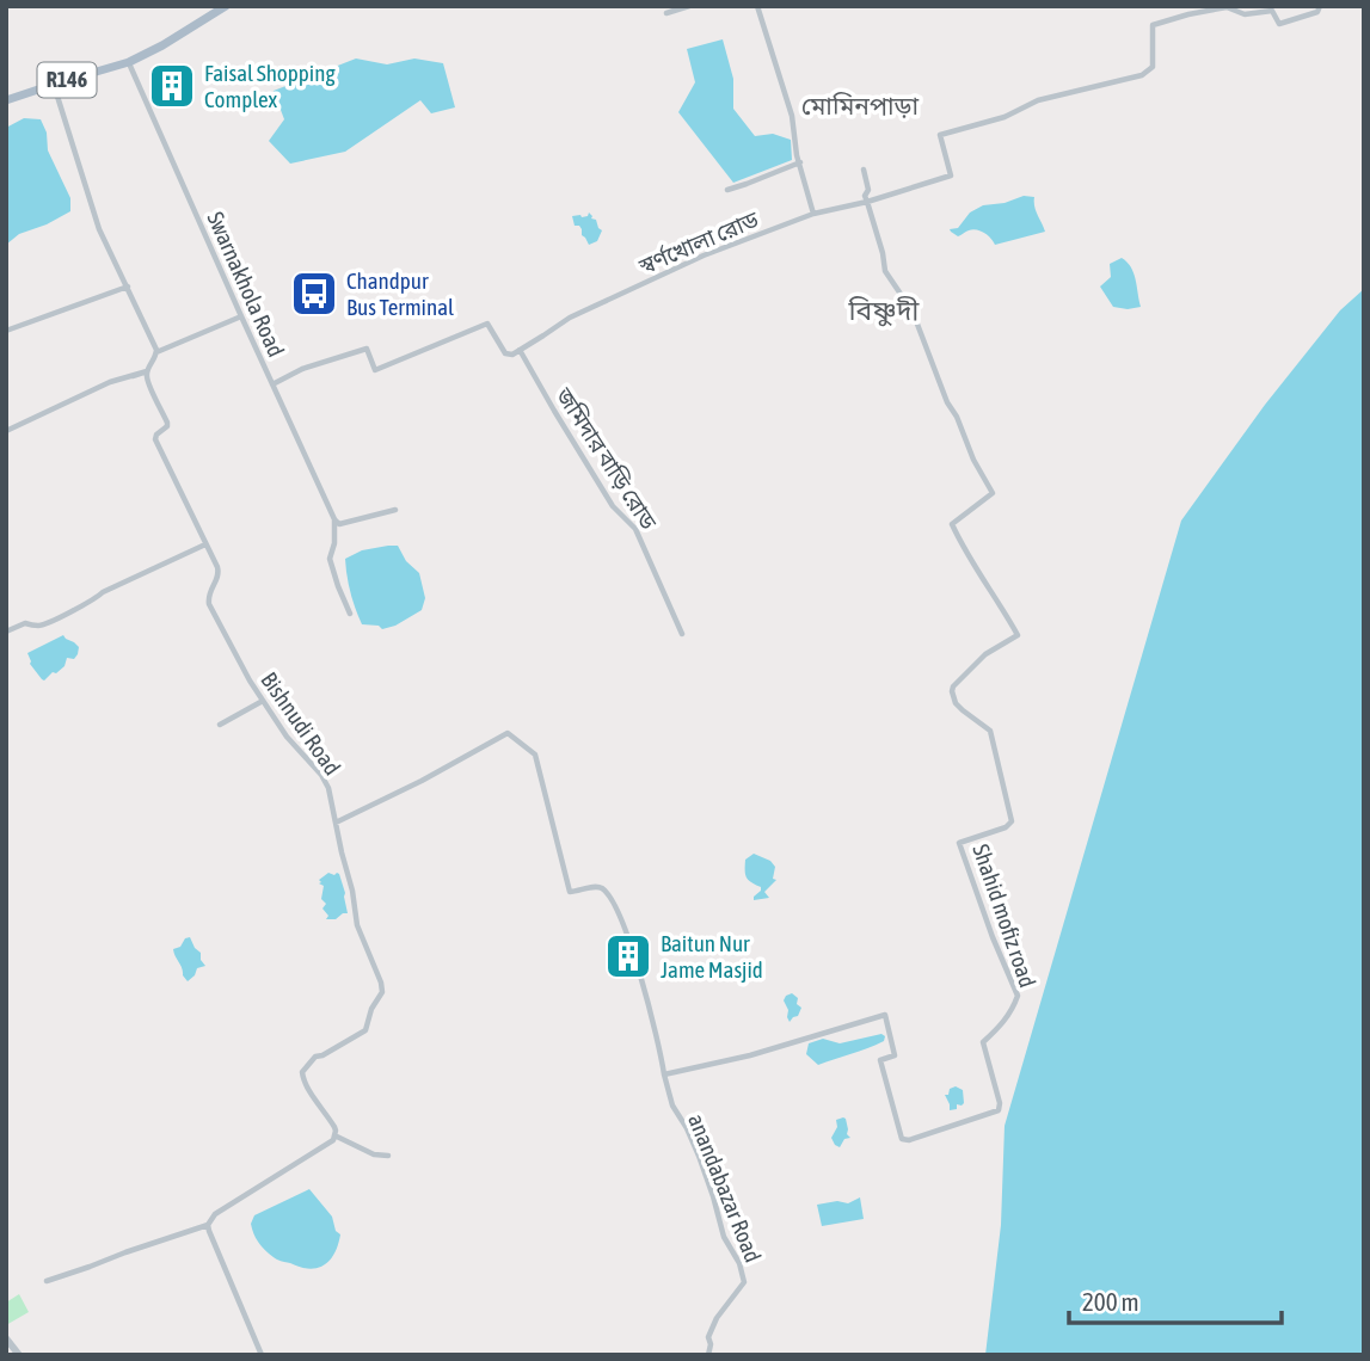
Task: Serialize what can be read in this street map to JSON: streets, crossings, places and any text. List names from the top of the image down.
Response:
{
  "streets": {
    "main road": ["R146"],
    "street": [
      "স্বর্ণখোলা রোড",
      "Swarnakhola Road",
      "জমিদার বাড়ি রোড",
      "Bishnudi Road",
      "Shahid mofiz road",
      "anandabazar Road"
    ]
  },
  "crossings": [
    ["R146", "Swarnakhola Road"],
    ["স্বর্ণখোলা রোড", "জমিদার বাড়ি রোড"],
    ["স্বর্ণখোলা রোড", "Shahid mofiz road"],
    ["Shahid mofiz road", "anandabazar Road"]
  ],
  "districts": ["মোমিনপাড়া", "বিষ্ণুদী"],
  "places": {
    "building": ["Faisal Shopping Complex", "Baitun Nur Jame Masjid"],
    "bus stop": ["Chandpur Bus Terminal"]
  },
  "scale_bar": "200 m"
}
